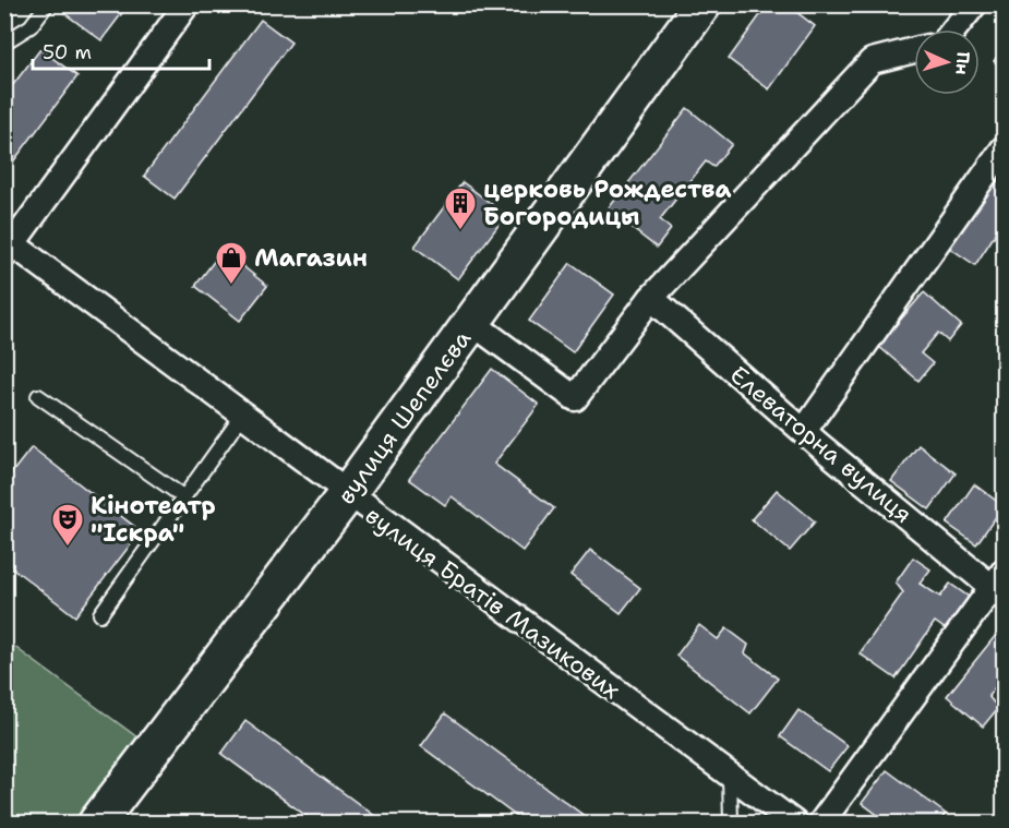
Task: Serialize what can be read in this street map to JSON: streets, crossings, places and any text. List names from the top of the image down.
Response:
{
  "streets": {
    "street": ["вулиця Шепелєва", "Елеваторна вулиця", "вулиця Братів Мазикових"]
  },
  "crossings": [
    ["вулиця Шепелєва", "вулиця Братів Мазикових"]
  ],
  "places": {
    "building": ["церковь Рождества Богородицы"],
    "shop": ["Магазин"],
    "theatre": ["Кінотеатр \"Іскра\""]
  },
  "scale_bar": "50 m",
  "north": "right"
}
